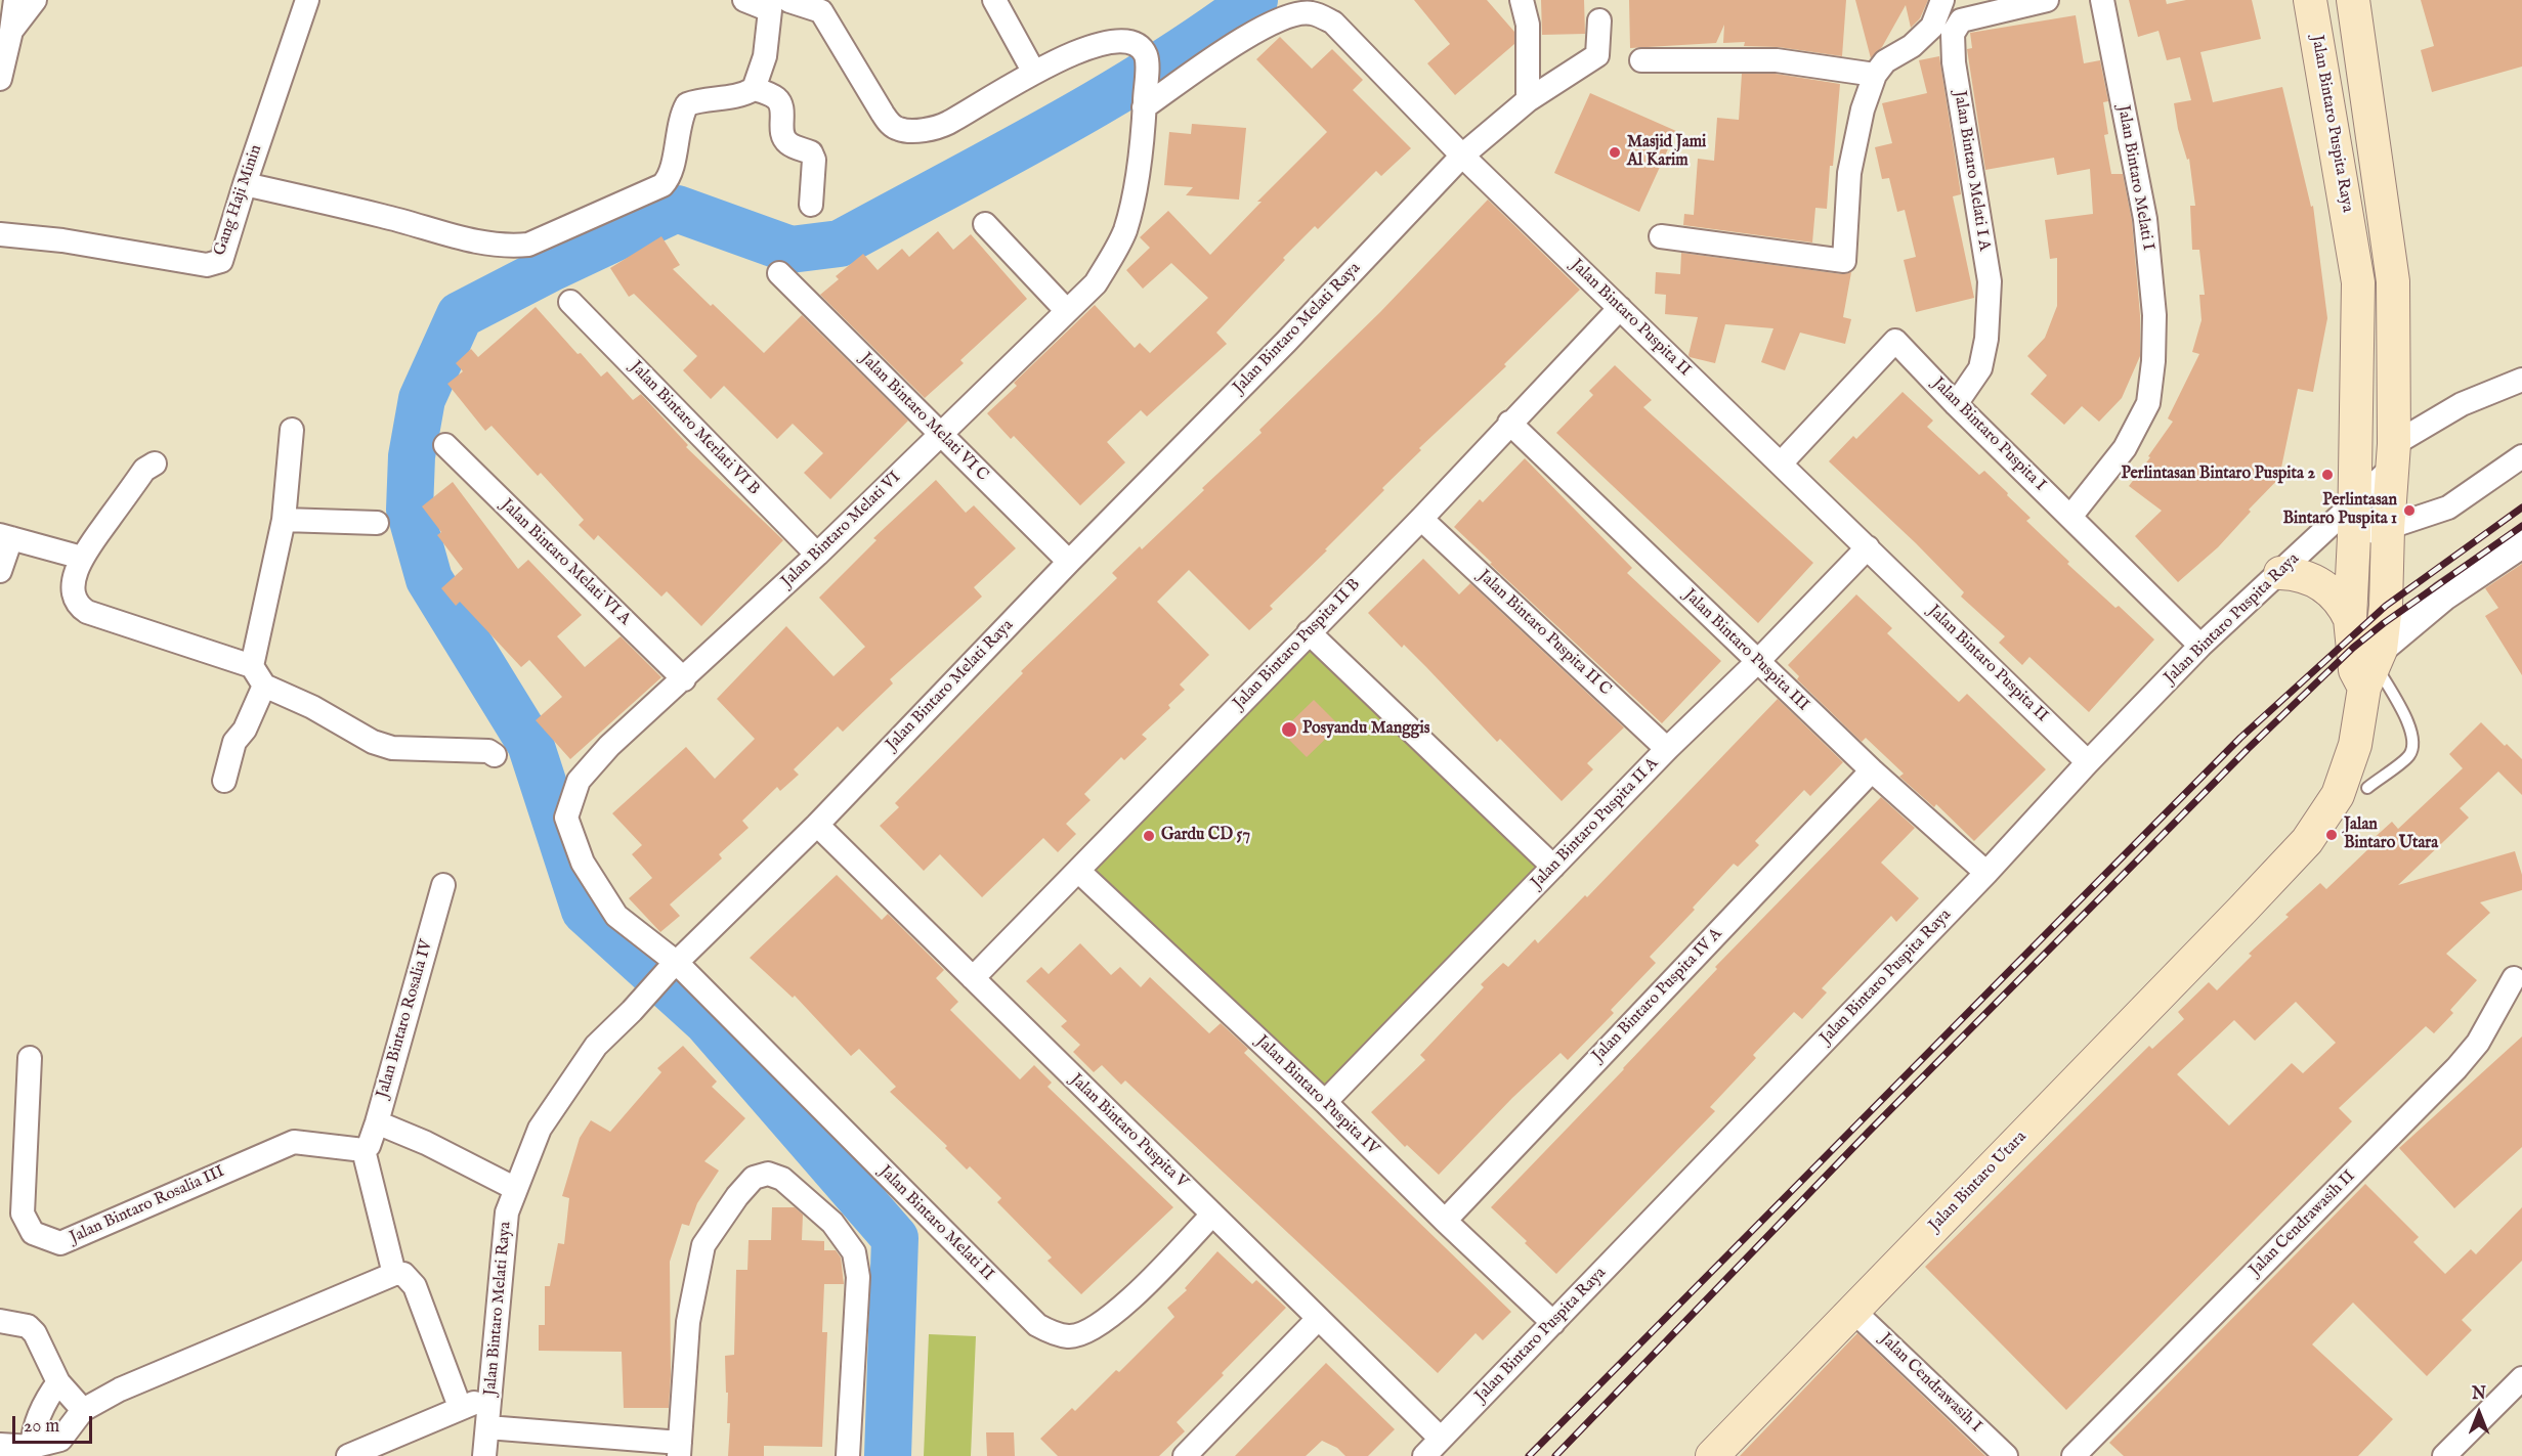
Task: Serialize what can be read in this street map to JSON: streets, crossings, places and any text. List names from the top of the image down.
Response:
{
  "streets": {
    "main road": ["Jalan Bintaro Puspita Raya", "Jalan Bintaro Utara"],
    "street": [
      "Jalan Bintaro Melati I A",
      "Jalan Bintaro Melati I",
      "Gang Haji Minin",
      "Jalan Bintaro Puspita II",
      "Jalan Bintaro Melati Raya",
      "Jalan Bintaro Melati VI C",
      "Jalan Bintaro Merlati VI B",
      "Jalan Bintaro Puspita I",
      "Jalan Bintaro Melati VI",
      "Jalan Bintaro Melati VI A",
      "Jalan Bintaro Puspita II C",
      "Jalan Bintaro Puspita II B",
      "Jalan Bintaro Puspita III",
      "Jalan Bintaro Puspita II A",
      "Jalan Bintaro Puspita IV A",
      "Jalan Bintaro Rosalia IV",
      "Jalan Bintaro Puspita IV",
      "Jalan Bintaro Puspita V",
      "Jalan Bintaro Rosalia III",
      "Jalan Bintaro Melati II",
      "Jalan Cendrawasih II",
      "Jalan Cendrawasih I"
    ]
  },
  "crossings": [
    ["Jalan Bintaro Puspita Raya", "Jalan Bintaro Puspita II"],
    ["Jalan Bintaro Puspita Raya", "Jalan Bintaro Puspita I"],
    ["Jalan Bintaro Puspita Raya", "Jalan Bintaro Puspita III"],
    ["Jalan Bintaro Puspita Raya", "Jalan Bintaro Puspita IV"],
    ["Jalan Bintaro Puspita Raya", "Jalan Bintaro Puspita V"],
    ["Jalan Bintaro Puspita Raya", "Jalan Bintaro Utara"],
    ["Jalan Bintaro Melati I A", "Jalan Bintaro Puspita I"],
    ["Jalan Bintaro Melati I", "Jalan Bintaro Puspita I"],
    ["Jalan Bintaro Puspita II", "Jalan Bintaro Melati Raya"],
    ["Jalan Bintaro Puspita II", "Jalan Bintaro Puspita I"],
    ["Jalan Bintaro Puspita II", "Jalan Bintaro Melati VI"],
    ["Jalan Bintaro Puspita II", "Jalan Bintaro Puspita II B"],
    ["Jalan Bintaro Puspita II", "Jalan Bintaro Puspita II A"],
    ["Jalan Bintaro Melati Raya", "Jalan Bintaro Melati VI C"],
    ["Jalan Bintaro Melati Raya", "Jalan Bintaro Melati VI"],
    ["Jalan Bintaro Melati Raya", "Jalan Bintaro Puspita V"],
    ["Jalan Bintaro Melati Raya", "Jalan Bintaro Melati II"],
    ["Jalan Bintaro Melati VI C", "Jalan Bintaro Melati VI"],
    ["Jalan Bintaro Merlati VI B", "Jalan Bintaro Melati VI"],
    ["Jalan Bintaro Melati VI", "Jalan Bintaro Melati VI A"],
    ["Jalan Bintaro Melati VI", "Jalan Bintaro Melati II"],
    ["Jalan Bintaro Puspita II C", "Jalan Bintaro Puspita II B"],
    ["Jalan Bintaro Puspita II C", "Jalan Bintaro Puspita II A"],
    ["Jalan Bintaro Puspita II B", "Jalan Bintaro Puspita III"],
    ["Jalan Bintaro Puspita II B", "Jalan Bintaro Puspita IV"],
    ["Jalan Bintaro Puspita II B", "Jalan Bintaro Puspita V"],
    ["Jalan Bintaro Puspita III", "Jalan Bintaro Puspita II A"],
    ["Jalan Bintaro Puspita III", "Jalan Bintaro Puspita IV A"],
    ["Jalan Bintaro Puspita II A", "Jalan Bintaro Puspita IV"],
    ["Jalan Bintaro Puspita IV A", "Jalan Bintaro Puspita IV"],
    ["Jalan Bintaro Rosalia IV", "Jalan Bintaro Rosalia III"],
    ["Jalan Bintaro Puspita V", "Jalan Bintaro Melati II"],
    ["Jalan Bintaro Utara", "Jalan Cendrawasih I"]
  ],
  "places": [
    "Masjid Jami Al Karim",
    "Perlintasan Bintaro Puspita 2",
    "Perlintasan Bintaro Puspita 1",
    "Posyandu Manggis",
    "Jalan Bintaro Utara",
    "Gardu CD 57"
  ],
  "scale_bar": "20 m",
  "north": "top"
}
